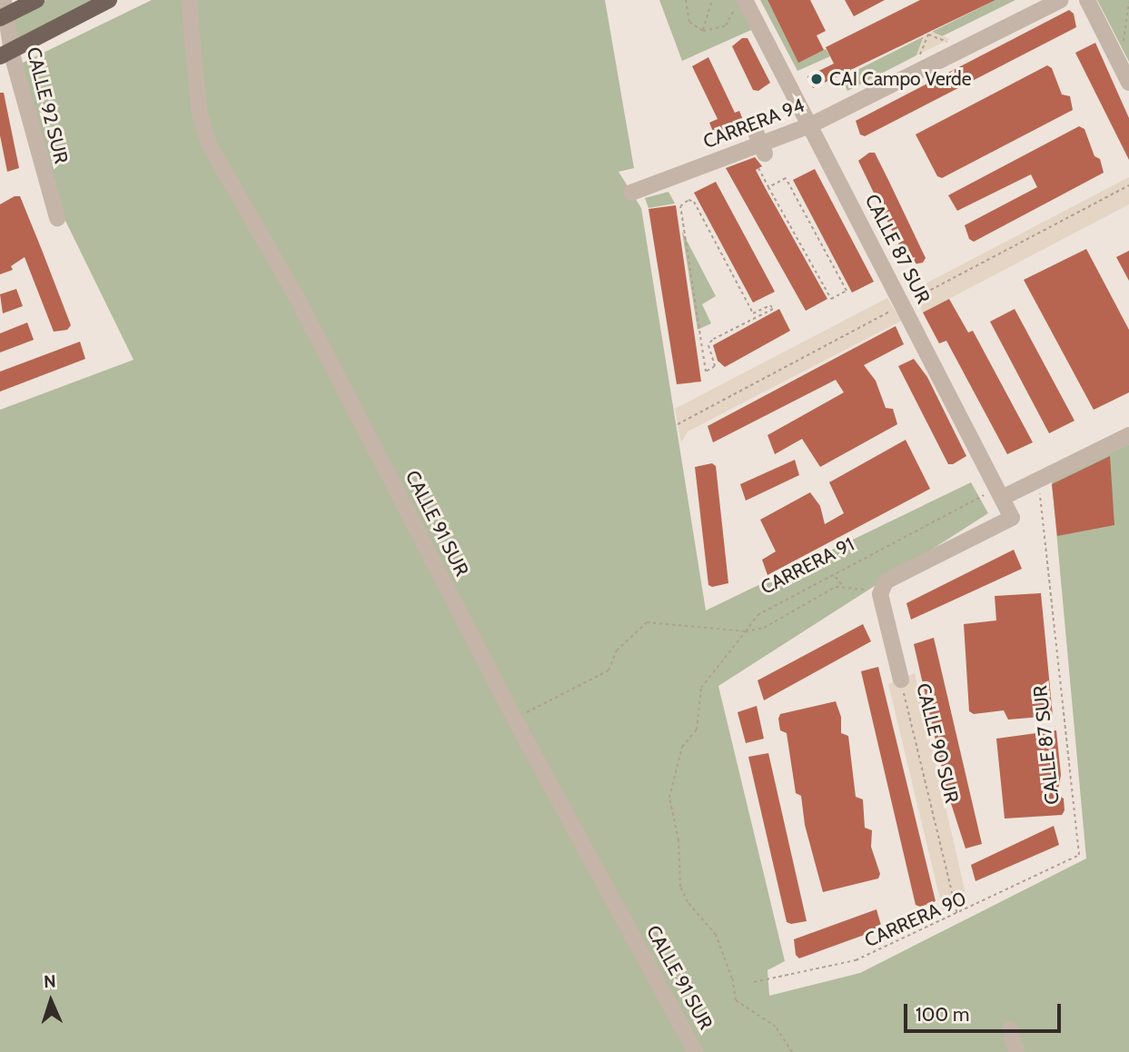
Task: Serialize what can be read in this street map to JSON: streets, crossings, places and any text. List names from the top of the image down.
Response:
{
  "streets": {
    "street": [
      "CALLE 92 SUR",
      "CARRERA 94",
      "CALLE 87 SUR",
      "CALLE 91 SUR",
      "CALLE 90 SUR"
    ],
    "path": ["CARRERA 91", "CARRERA 90"]
  },
  "crossings": [
    ["CARRERA 94", "CALLE 87 SUR"],
    ["CALLE 87 SUR", "CARRERA 91"],
    ["CALLE 87 SUR", "CALLE 90 SUR"],
    ["CALLE 87 SUR", "CARRERA 90"],
    ["CALLE 90 SUR", "CARRERA 90"]
  ],
  "places": ["CAI Campo Verde"],
  "scale_bar": "100 m",
  "north": "top"
}
